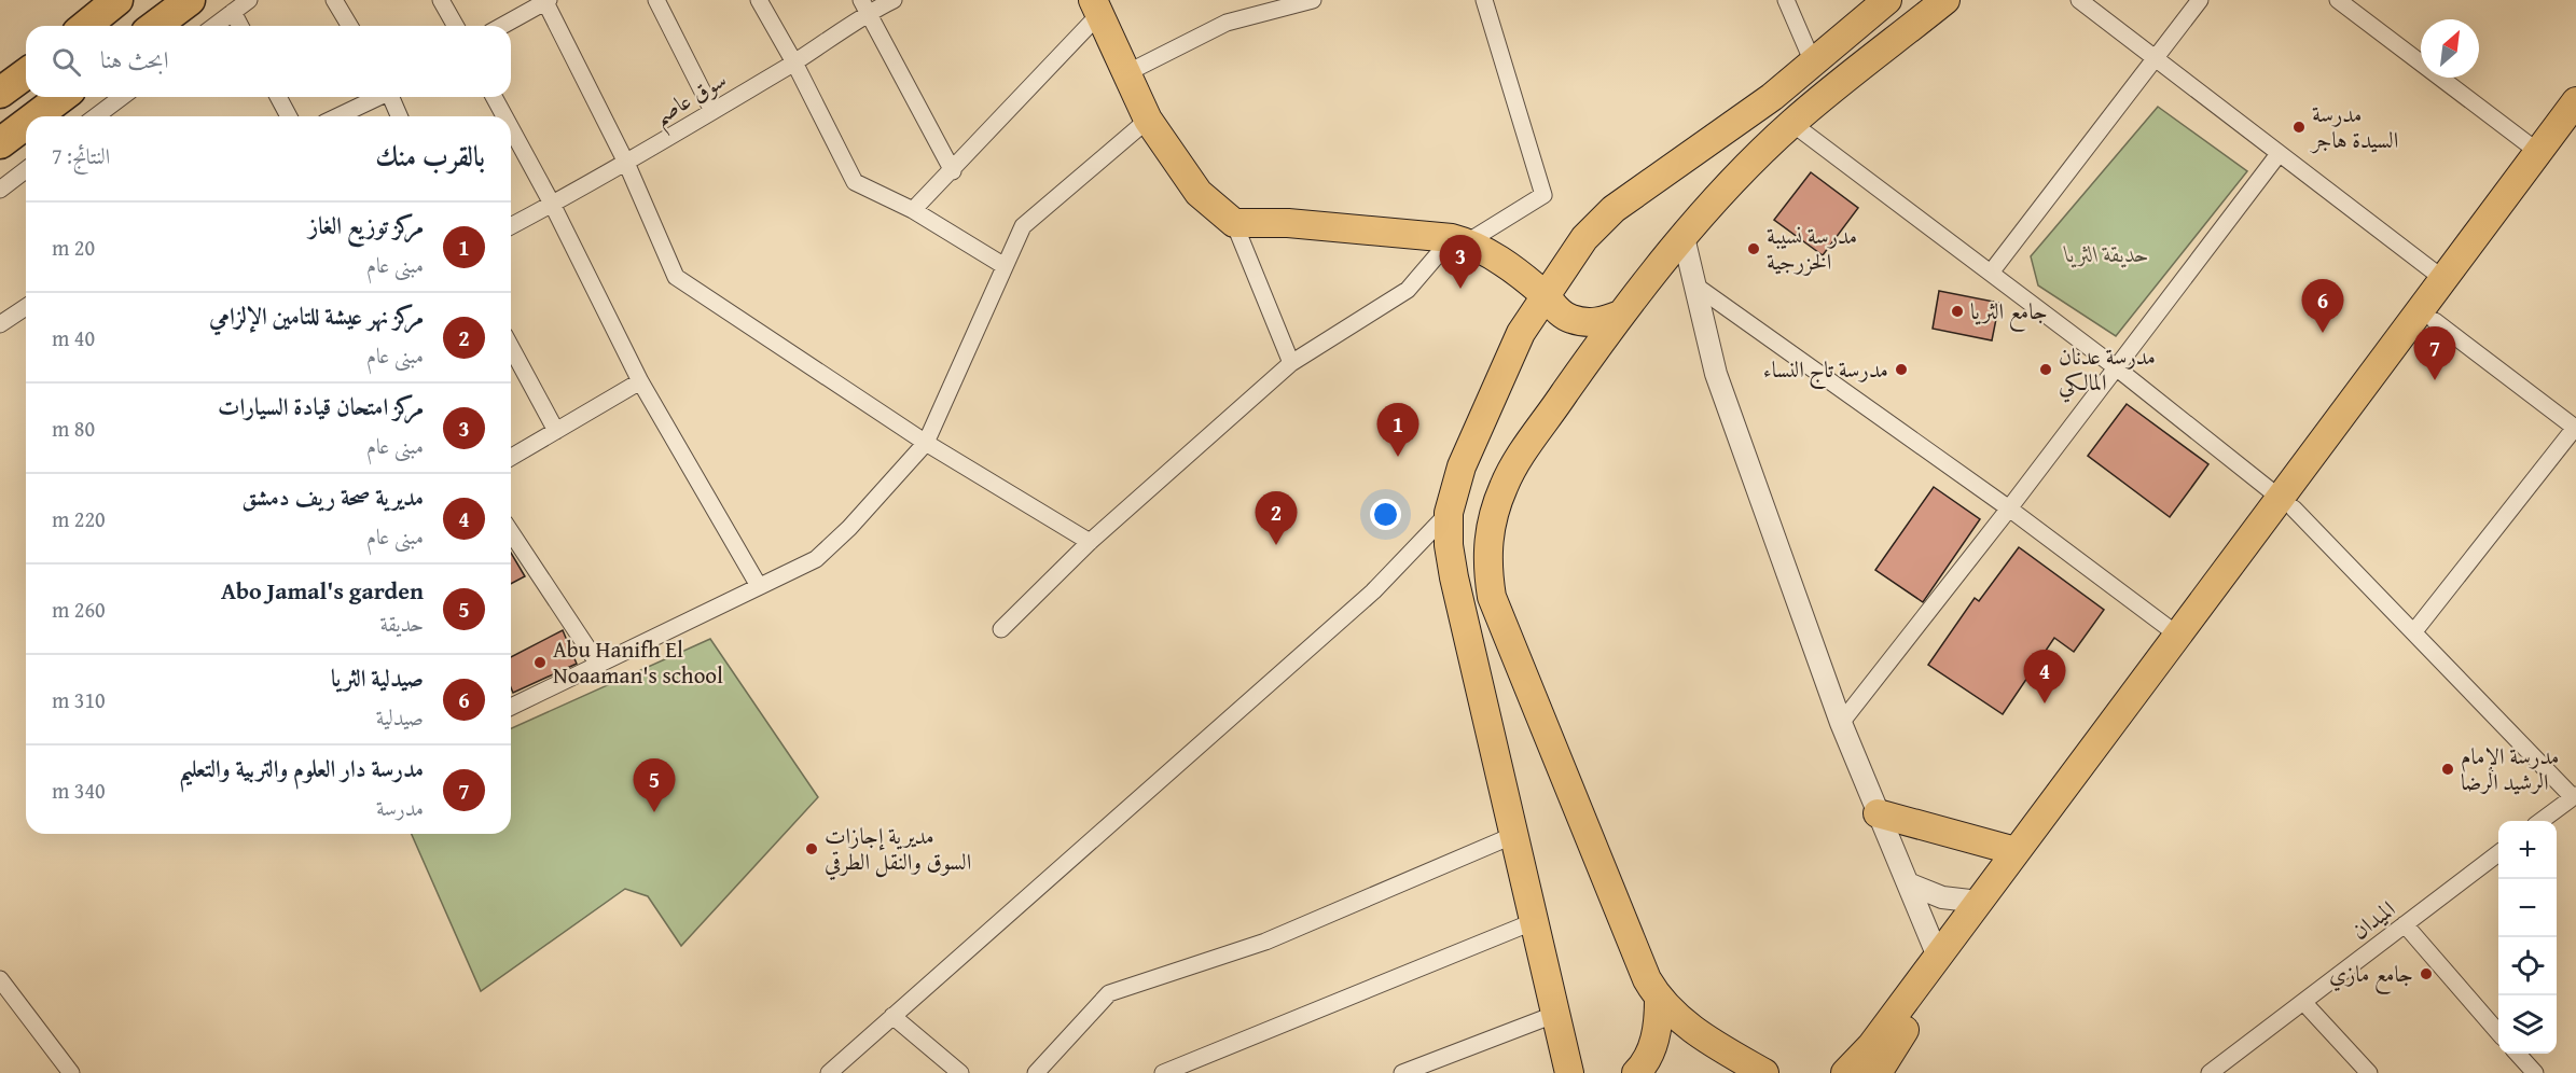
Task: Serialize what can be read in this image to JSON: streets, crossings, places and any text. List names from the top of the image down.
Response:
{
  "streets": {
    "street": ["سوق عاصم", "الميدان"]
  },
  "parks": ["حديقة الثريا"],
  "places": [
    "مدرسة السيدة هاجر",
    "مدرسة نسيبة الخزرجية",
    "جامع الثريا",
    "مدرسة تاج النساء",
    "مدرسة عدنان المالكي",
    "Abu Hanifh El Noaaman's school",
    "مدرسة الإمام الرشيد الرضا",
    "مديرية إجازات السوق والنقل الطرقي",
    "جامع مازي"
  ],
  "north": "top right",
  "page": {
    "search": "ابحث هنا",
    "heading": ["بالقرب منك", "النتائج: 7"],
    "list": [
      {
        "mark": "1",
        "name": "مركز توزيع الغاز",
        "note": "مبنى عام",
        "value": "20 m"
      },
      {
        "mark": "2",
        "name": "مركز نهر عيشة للتامين الإلزامي",
        "note": "مبنى عام",
        "value": "40 m"
      },
      {
        "mark": "3",
        "name": "مركز امتحان قيادة السيارات",
        "note": "مبنى عام",
        "value": "80 m"
      },
      {
        "mark": "4",
        "name": "مديرية صحة ريف دمشق",
        "note": "مبنى عام",
        "value": "220 m"
      },
      {
        "mark": "5",
        "name": "Abo Jamal's garden",
        "note": "حديقة",
        "value": "260 m"
      },
      {
        "mark": "6",
        "name": "صيدلية الثريا",
        "note": "صيدلية",
        "value": "310 m"
      },
      {
        "mark": "7",
        "name": "مدرسة دار العلوم والتربية والتعليم",
        "note": "مدرسة",
        "value": "340 m"
      }
    ],
    "pins": [
      "3",
      "6",
      "7",
      "1",
      "2",
      "4",
      "5"
    ],
    "map_buttons": ["+", "−"]
  }
}
